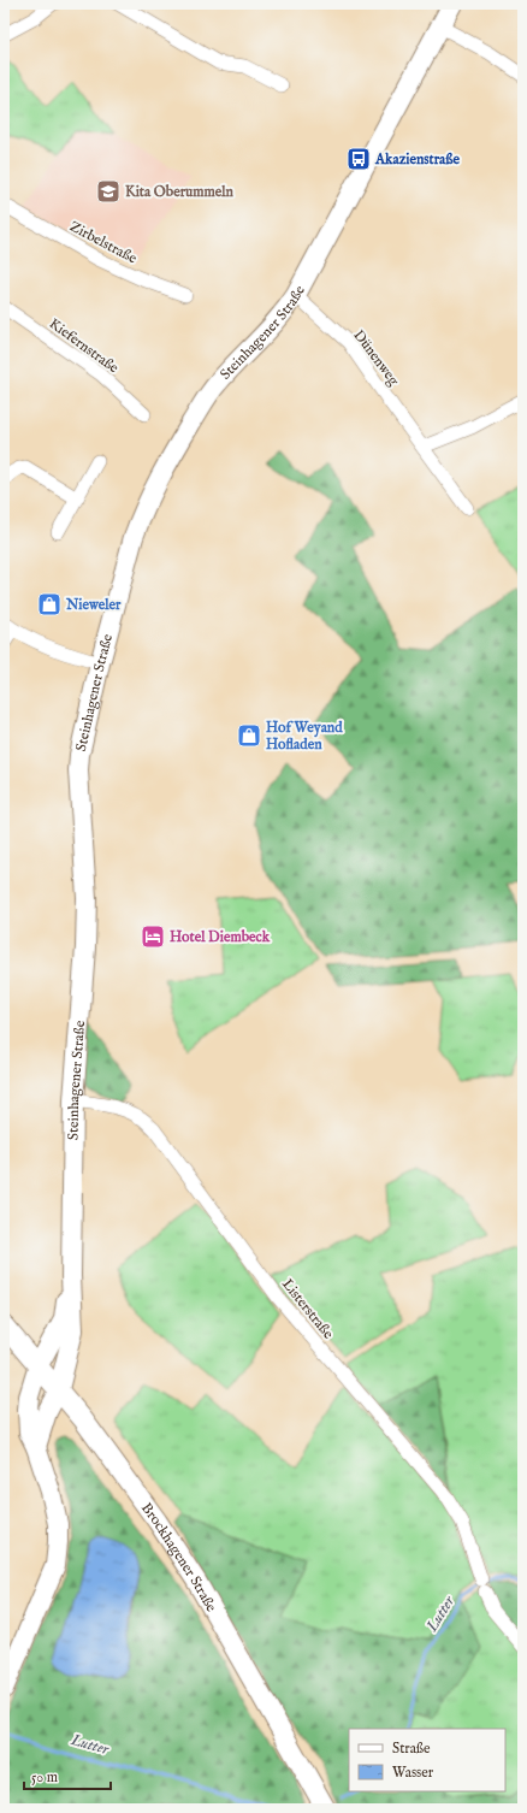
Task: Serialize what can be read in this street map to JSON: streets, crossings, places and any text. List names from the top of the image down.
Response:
{
  "streets": {
    "main road": ["Steinhagener Straße", "Brockhagener Straße"],
    "street": [
      "Zirbelstraße",
      "Kiefernstraße",
      "Dünenweg",
      "Listerstraße"
    ]
  },
  "crossings": [
    ["Steinhagener Straße", "Dünenweg"],
    ["Steinhagener Straße", "Listerstraße"],
    ["Steinhagener Straße", "Brockhagener Straße"]
  ],
  "water": ["Lutter"],
  "places": {
    "bus stop": ["Akazienstraße"],
    "school or university": ["Kita Oberummeln"],
    "shop": ["Nieweler", "Hof Weyand Hofladen"],
    "hotel": ["Hotel Diembeck"]
  },
  "legend": ["Straße", "Wasser"],
  "scale_bar": "50 m"
}
